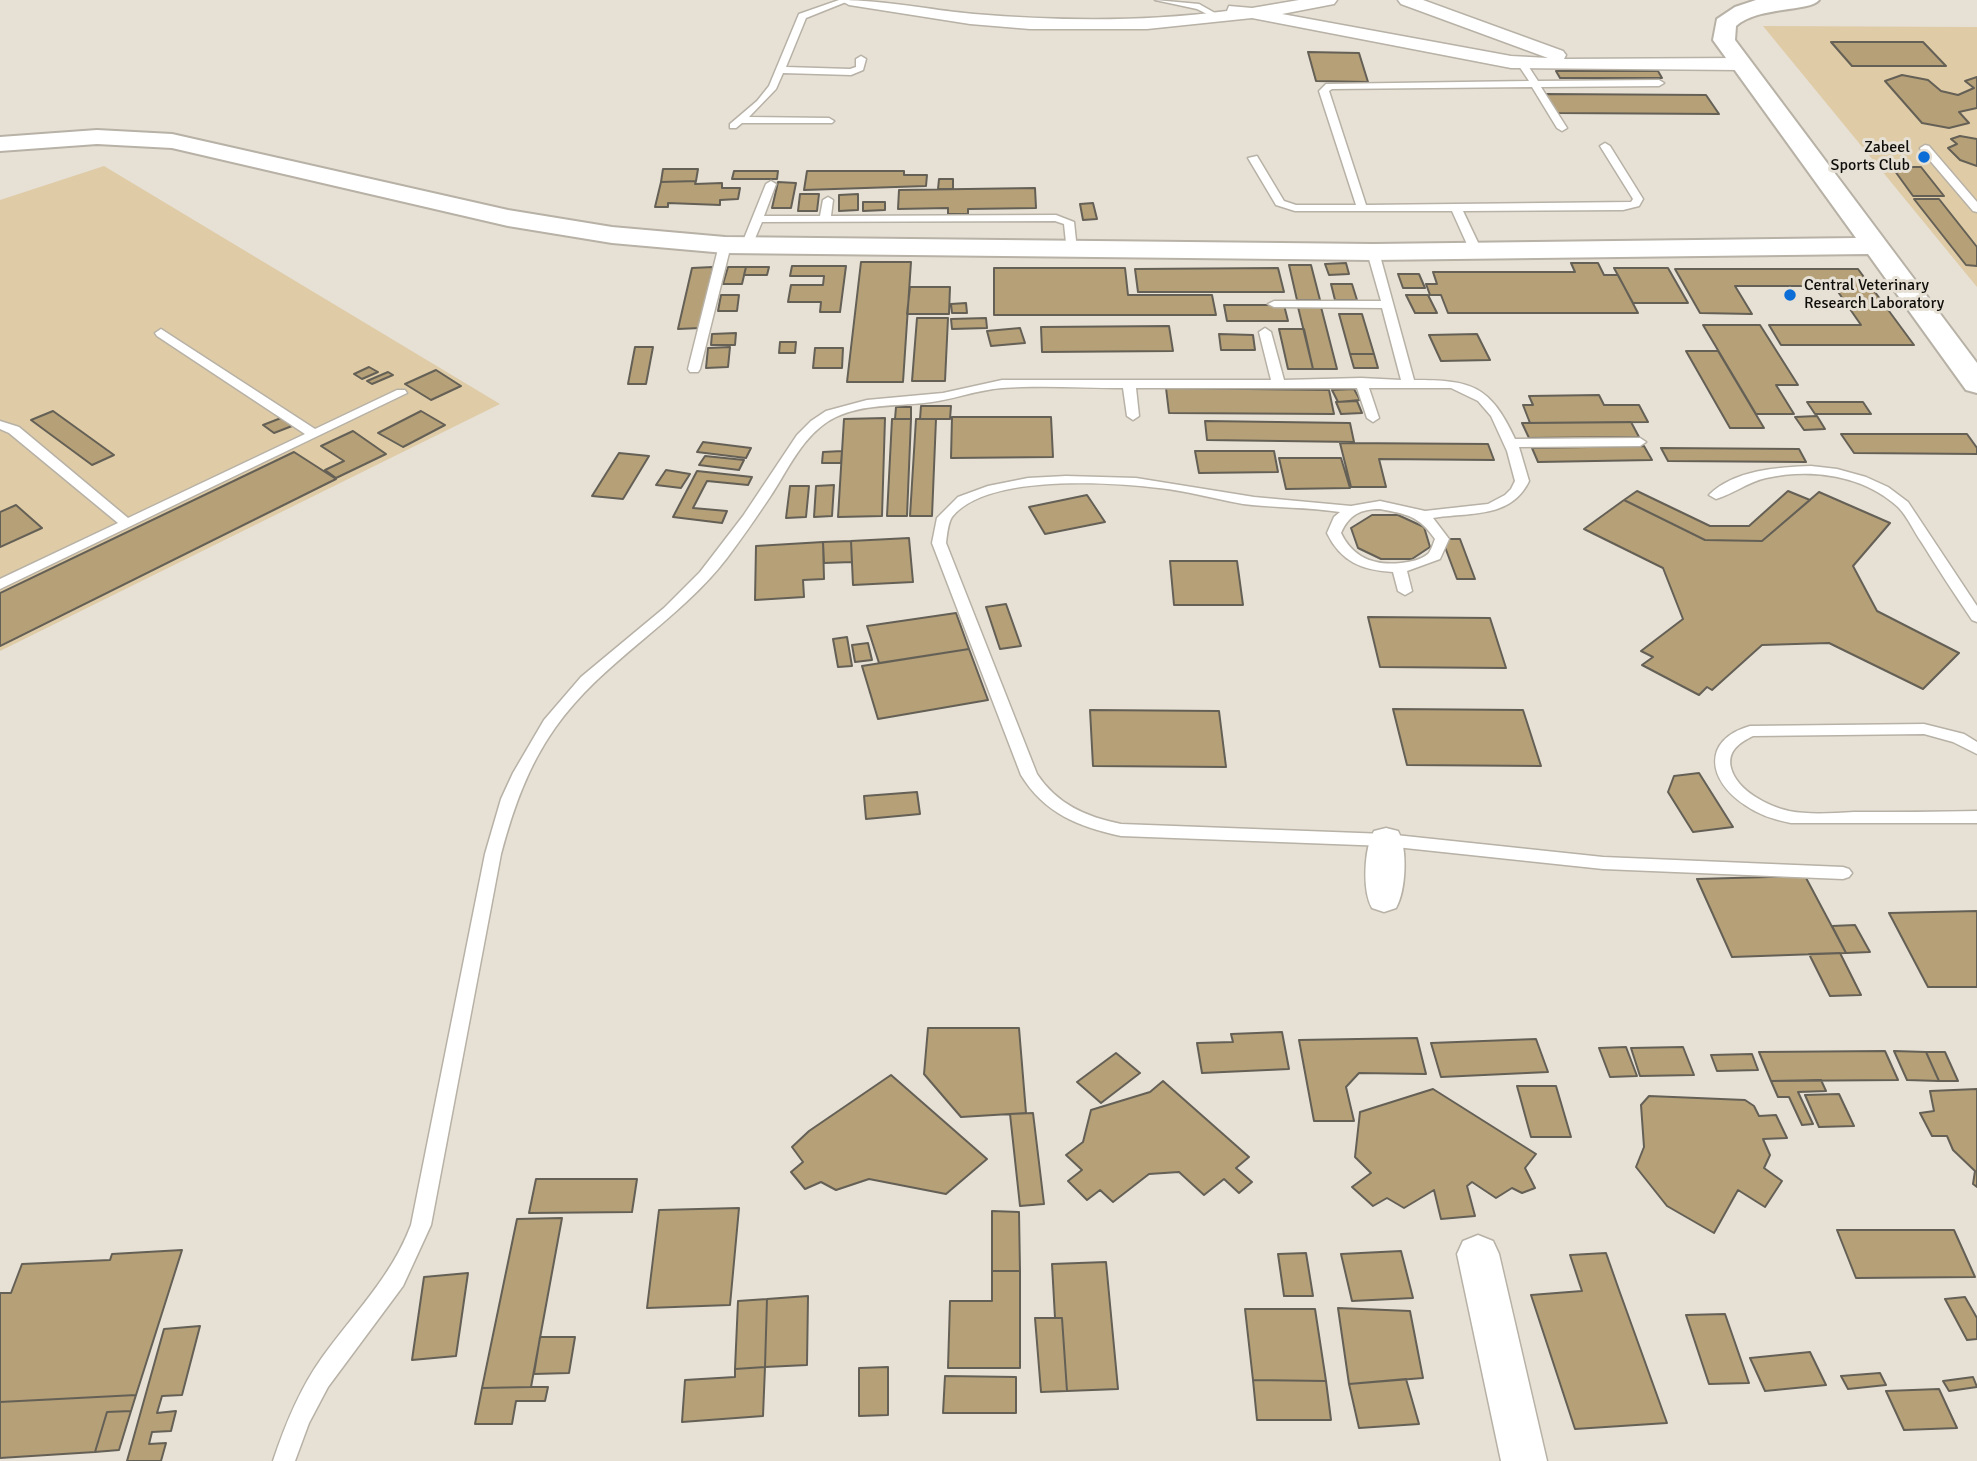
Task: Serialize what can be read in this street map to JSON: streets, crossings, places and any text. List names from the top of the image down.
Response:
{
  "places": ["Zabeel Sports Club", "Central Veterinary Research Laboratory"]
}
